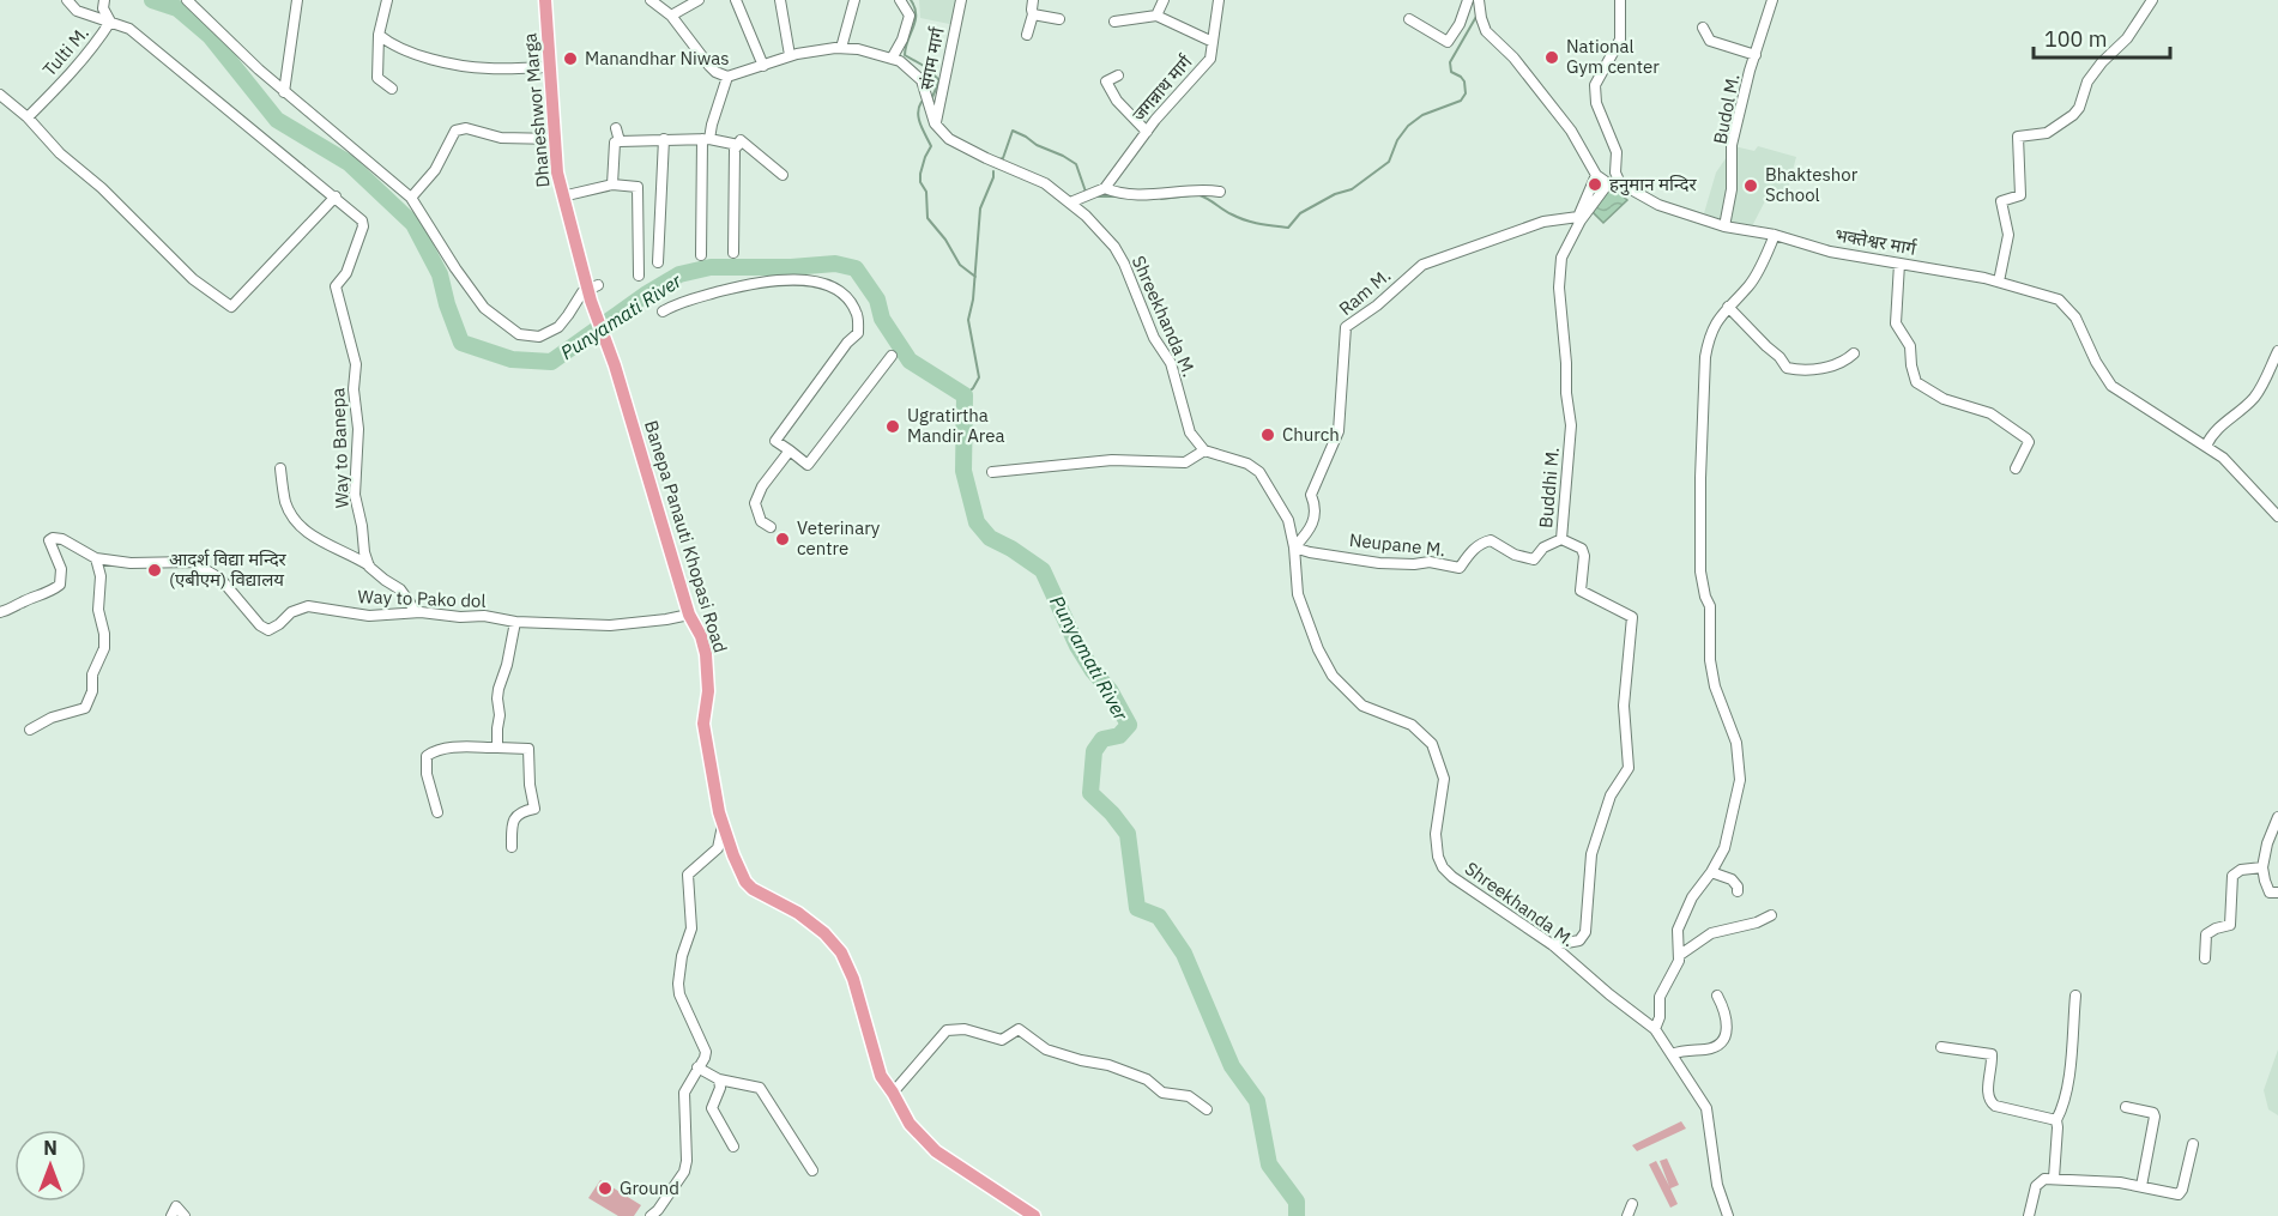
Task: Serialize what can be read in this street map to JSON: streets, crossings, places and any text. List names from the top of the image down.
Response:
{
  "streets": {
    "main road": ["Dhaneshwor Marga", "Banepa Panauti Khopasi Road"],
    "street": [
      "Tulti M.",
      "संगम मार्ग",
      "जगन्नाथ मार्ग",
      "Budol M.",
      "भक्तेश्वर मार्ग",
      "Ram M.",
      "Shreekhanda M.",
      "Way to Banepa",
      "Buddhi M.",
      "Neupane M.",
      "Way to Pako dol"
    ]
  },
  "crossings": [
    ["संगम मार्ग", "Shreekhanda M."],
    ["Budol M.", "भक्तेश्वर मार्ग"],
    ["Dhaneshwor Marga", "Banepa Panauti Khopasi Road"],
    ["भक्तेश्वर मार्ग", "Buddhi M."],
    ["Ram M.", "Shreekhanda M."],
    ["Ram M.", "Neupane M."],
    ["Shreekhanda M.", "Buddhi M."],
    ["Shreekhanda M.", "Neupane M."],
    ["Buddhi M.", "Neupane M."],
    ["Banepa Panauti Khopasi Road", "Way to Pako dol"]
  ],
  "water": ["Punyamati River"],
  "places": [
    "National Gym center",
    "Manandhar Niwas",
    "हनुमान मन्दिर",
    "Bhakteshor School",
    "Ugratirtha Mandir Area",
    "Church",
    "Veterinary centre",
    "आदर्श विद्या मन्दिर (एबीएम) विद्यालय",
    "Ground"
  ],
  "scale_bar": "100 m",
  "north": "top"
}
